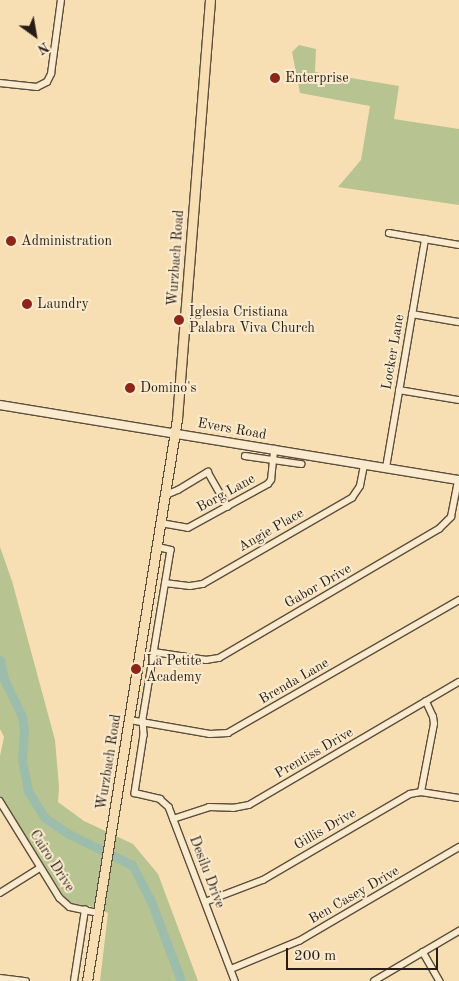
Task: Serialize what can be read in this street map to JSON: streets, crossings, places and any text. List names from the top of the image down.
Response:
{
  "streets": {
    "main road": ["Wurzbach Road", "Evers Road"],
    "street": [
      "Locker Lane",
      "Borg Lane",
      "Angie Place",
      "Gabor Drive",
      "Brenda Lane",
      "Prentiss Drive",
      "Gillis Drive",
      "Cairo Drive",
      "Desilu Drive",
      "Ben Casey Drive"
    ]
  },
  "crossings": [
    ["Wurzbach Road", "Evers Road"],
    ["Wurzbach Road", "Borg Lane"],
    ["Wurzbach Road", "Angie Place"],
    ["Wurzbach Road", "Gabor Drive"],
    ["Wurzbach Road", "Brenda Lane"],
    ["Wurzbach Road", "Cairo Drive"],
    ["Wurzbach Road", "Desilu Drive"],
    ["Locker Lane", "Evers Road"],
    ["Evers Road", "Borg Lane"],
    ["Evers Road", "Angie Place"],
    ["Evers Road", "Gabor Drive"],
    ["Prentiss Drive", "Desilu Drive"],
    ["Gillis Drive", "Desilu Drive"],
    ["Desilu Drive", "Ben Casey Drive"]
  ],
  "places": [
    "Enterprise",
    "Administration",
    "Laundry",
    "Iglesia Cristiana Palabra Viva Church",
    "Domino's",
    "La Petite Academy"
  ],
  "scale_bar": "200 m",
  "north": "bottom right"
}
